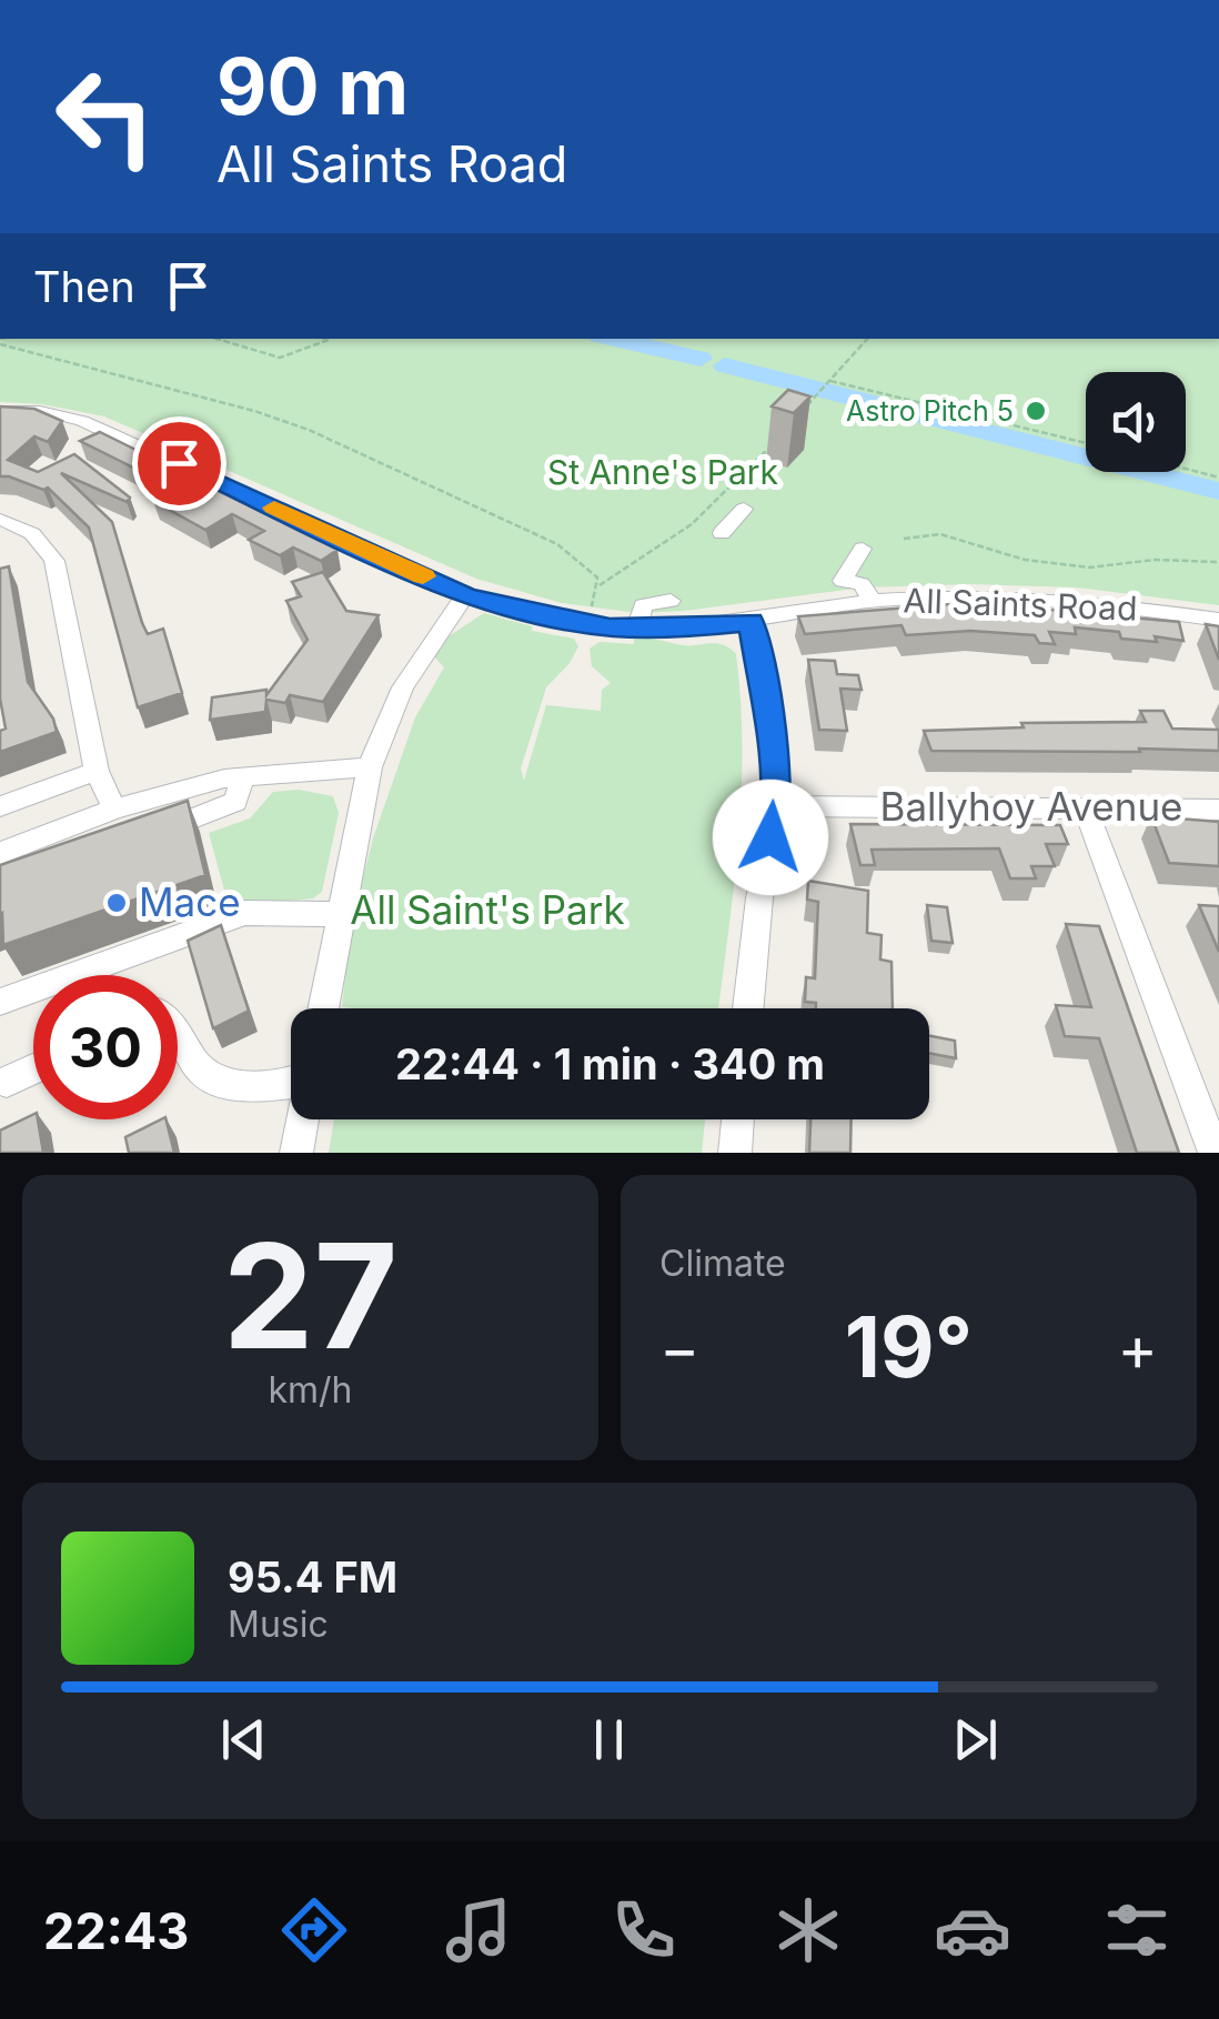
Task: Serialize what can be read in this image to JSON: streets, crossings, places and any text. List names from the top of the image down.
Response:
{
  "streets": {
    "street": ["All Saints Road", "Ballyhoy Avenue"]
  },
  "parks": ["St Anne's Park", "All Saint's Park"],
  "places": ["Astro Pitch 5", "Mace"],
  "page": {
    "turn": ["90 m", "All Saints Road"],
    "then": "Then",
    "limit": "30",
    "trip": "22:44 · 1 min · 340 m",
    "tile": [
      ["27", "km/h"],
      "Climate"
    ],
    "heat": ["−", "19°", "+"],
    "song": ["95.4 FM", "Music"],
    "tabs": "22:43"
  }
}
